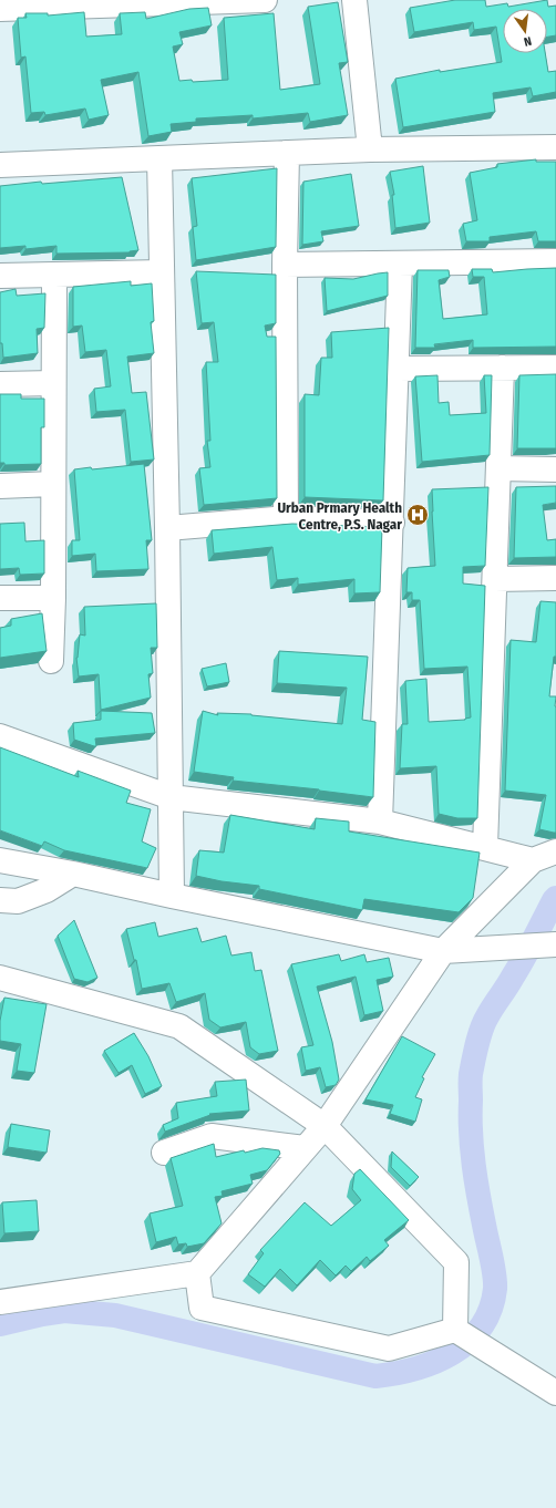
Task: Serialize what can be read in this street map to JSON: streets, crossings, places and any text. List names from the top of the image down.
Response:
{
  "places": {
    "hospital": ["Urban Prmary Health Centre, P.S. Nagar"]
  },
  "north": "bottom"
}
